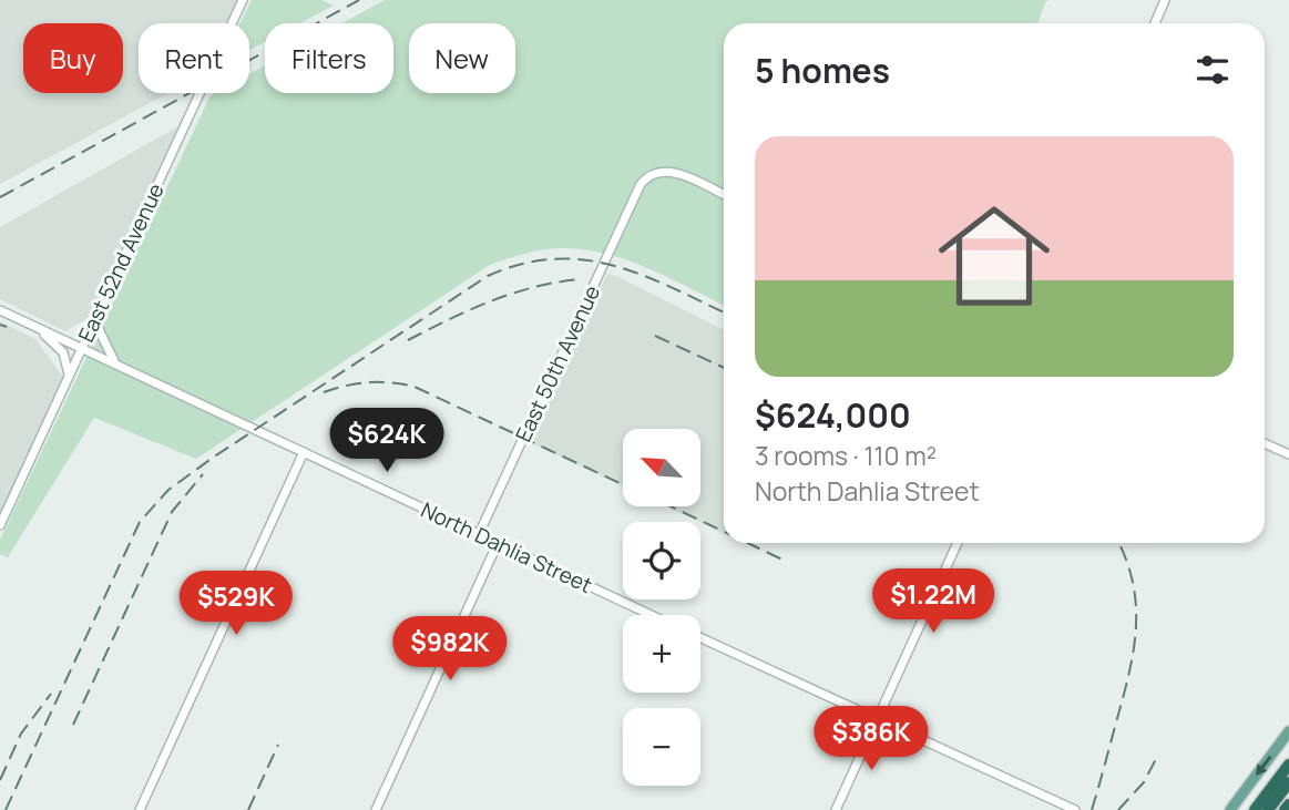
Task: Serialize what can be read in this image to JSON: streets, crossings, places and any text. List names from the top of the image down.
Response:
{
  "streets": {
    "street": ["East 52nd Avenue", "East 50th Avenue", "North Dahlia Street"]
  },
  "crossings": [
    ["East 52nd Avenue", "North Dahlia Street"],
    ["East 50th Avenue", "North Dahlia Street"]
  ],
  "north": "top left",
  "page": {
    "chip": [
      "Buy",
      "Rent",
      "Filters",
      "New"
    ],
    "heading": "5 homes",
    "list": [
      {
        "name": "$624,000",
        "note": "3 rooms · 110 m² · North Dahlia Street"
      }
    ],
    "price": [
      "$624K",
      "$1.22M",
      "$529K",
      "$982K",
      "$386K"
    ],
    "map_buttons": ["+", "−"]
  }
}
